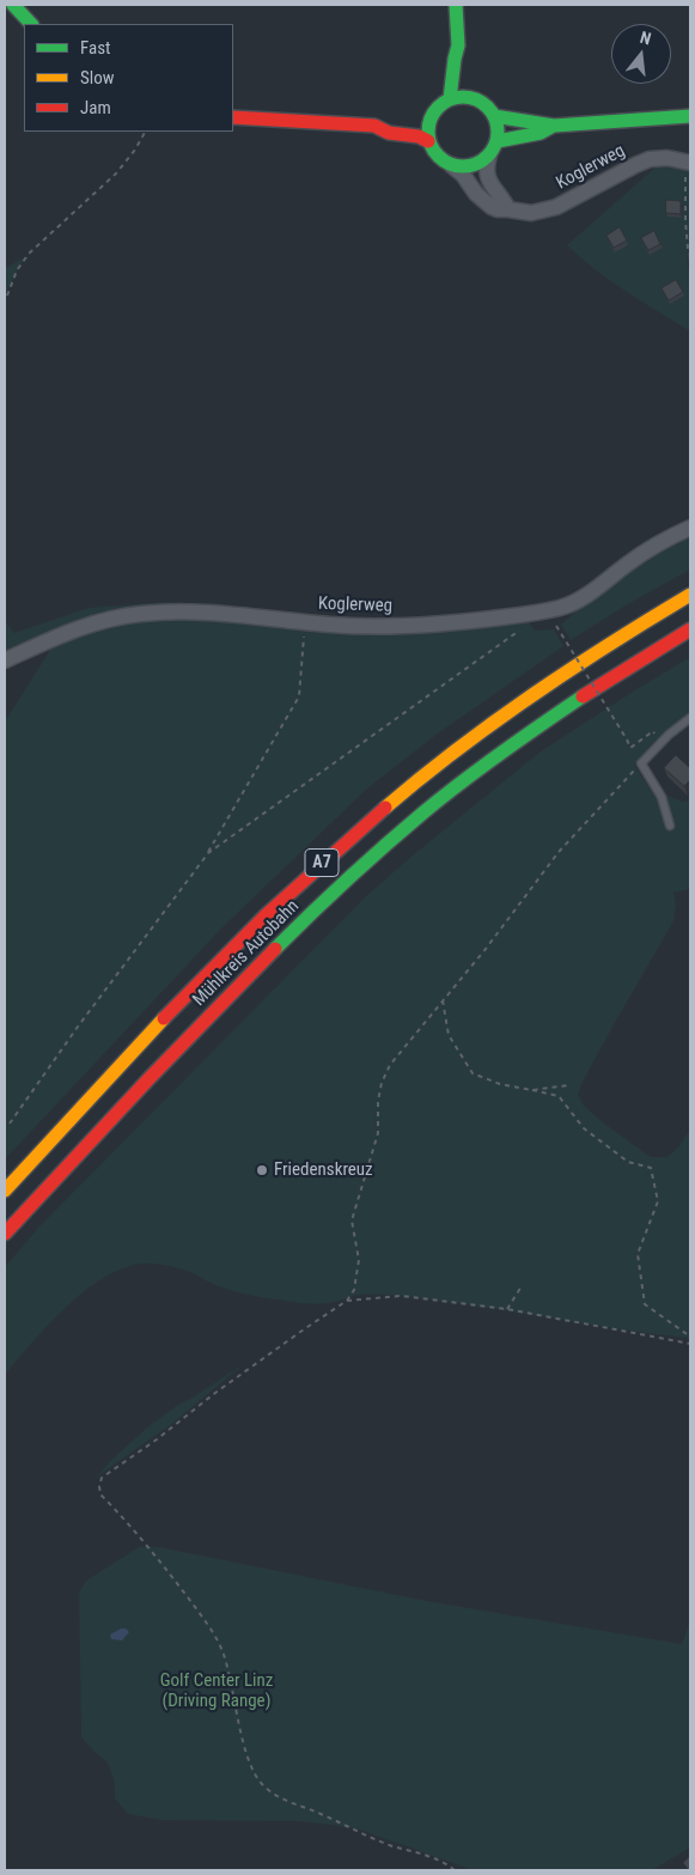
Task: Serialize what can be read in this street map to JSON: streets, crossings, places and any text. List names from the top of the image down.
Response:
{
  "streets": {
    "main road": ["A7", "Mühlkreis Autobahn"],
    "street": ["Koglerweg"]
  },
  "parks": ["Golf Center Linz (Driving Range)"],
  "places": ["Friedenskreuz"],
  "legend": ["Fast", "Slow", "Jam"],
  "north": "top"
}
